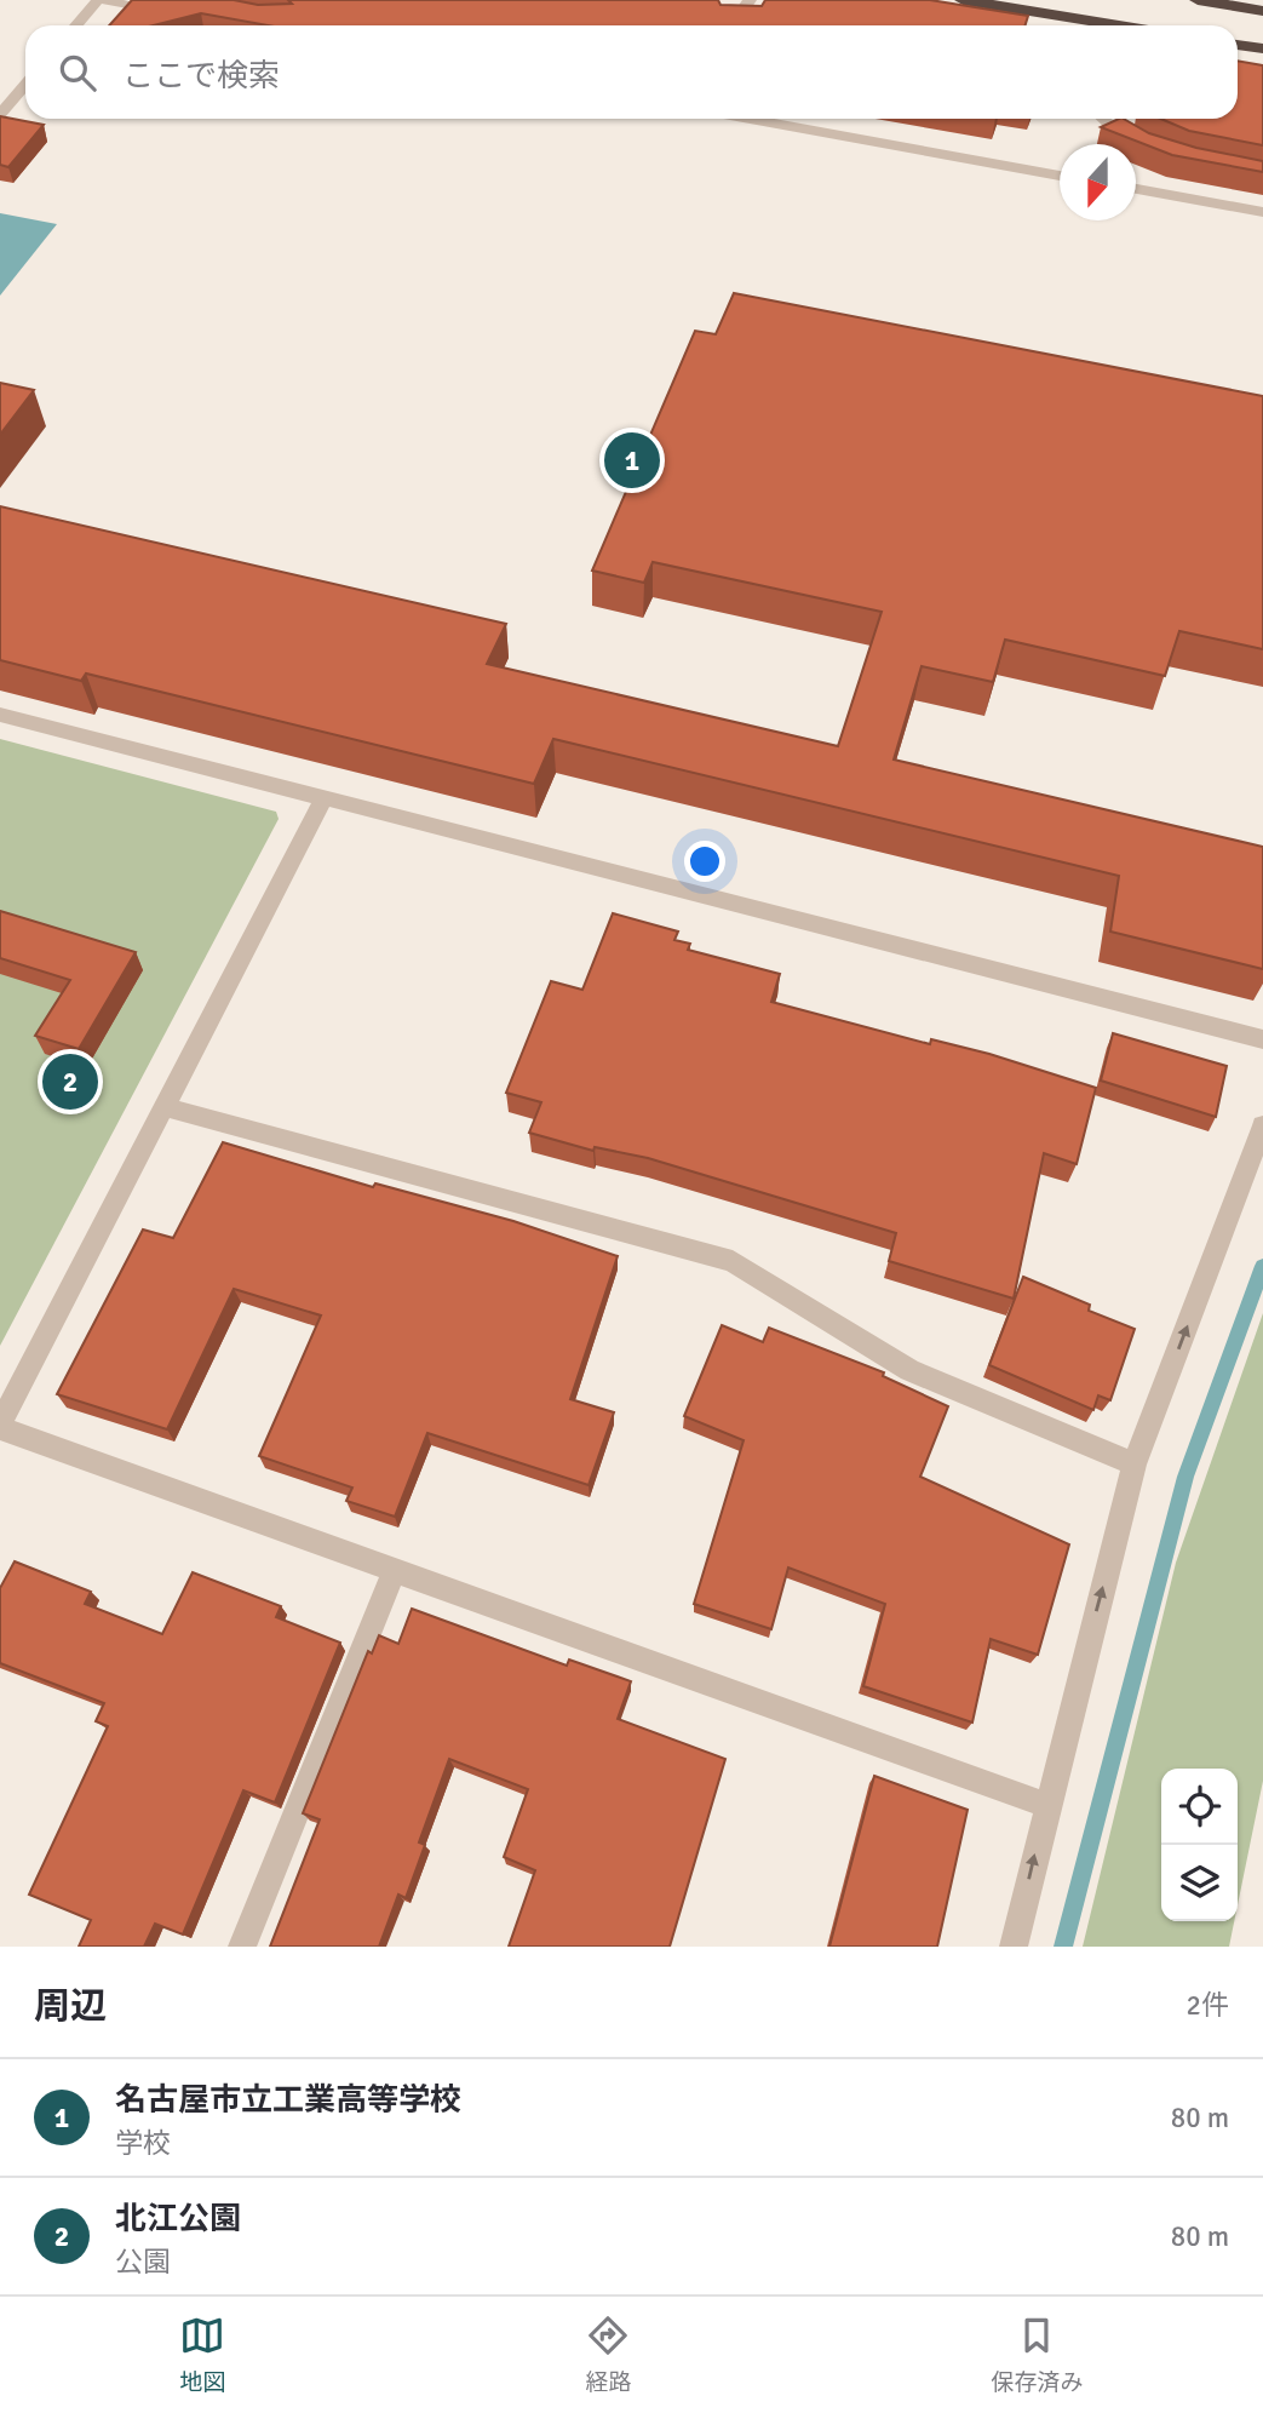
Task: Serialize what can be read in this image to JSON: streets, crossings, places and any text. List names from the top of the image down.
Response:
{
  "north": "bottom",
  "page": {
    "search": "ここで検索",
    "pins": ["1", "2"],
    "heading": ["周辺", "2件"],
    "list": [
      {
        "mark": "1",
        "name": "名古屋市立工業高等学校",
        "note": "学校",
        "value": "80 m"
      },
      {
        "mark": "2",
        "name": "北江公園",
        "note": "公園",
        "value": "80 m"
      }
    ],
    "nav": ["地図", "経路", "保存済み"]
  }
}
